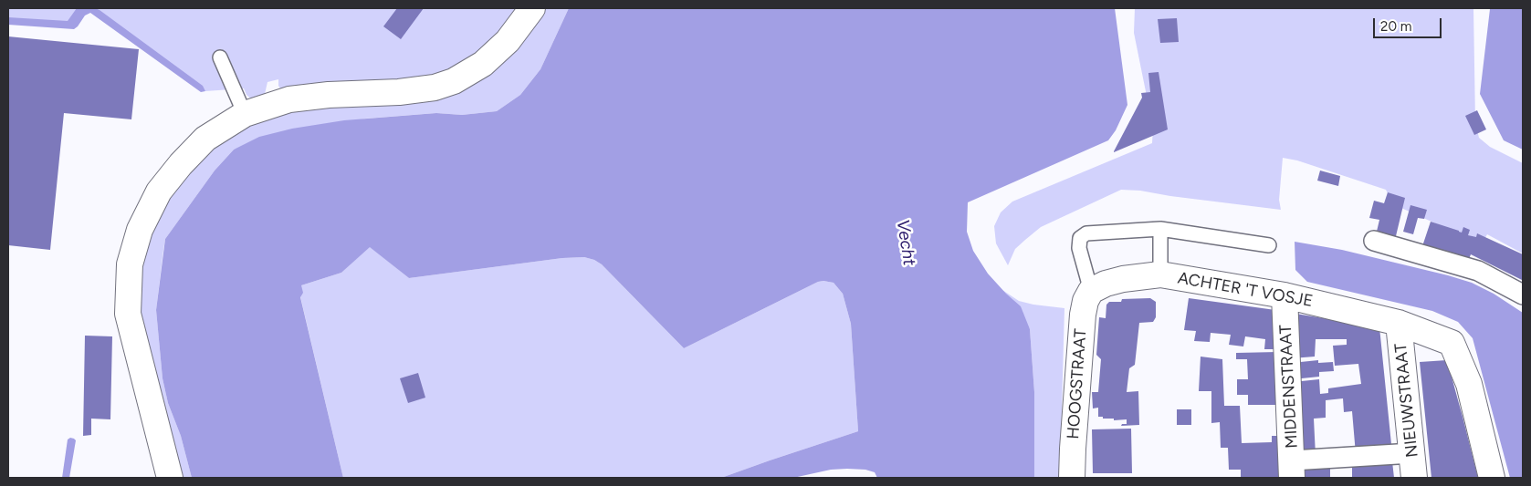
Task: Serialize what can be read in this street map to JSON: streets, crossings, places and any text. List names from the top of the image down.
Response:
{
  "streets": {
    "street": [
      "ACHTER 'T VOSJE",
      "HOOGSTRAAT",
      "MIDDENSTRAAT",
      "NIEUWSTRAAT"
    ]
  },
  "crossings": [
    ["ACHTER 'T VOSJE", "HOOGSTRAAT"],
    ["ACHTER 'T VOSJE", "MIDDENSTRAAT"],
    ["ACHTER 'T VOSJE", "NIEUWSTRAAT"]
  ],
  "water": ["Vecht"],
  "scale_bar": "20 m"
}
